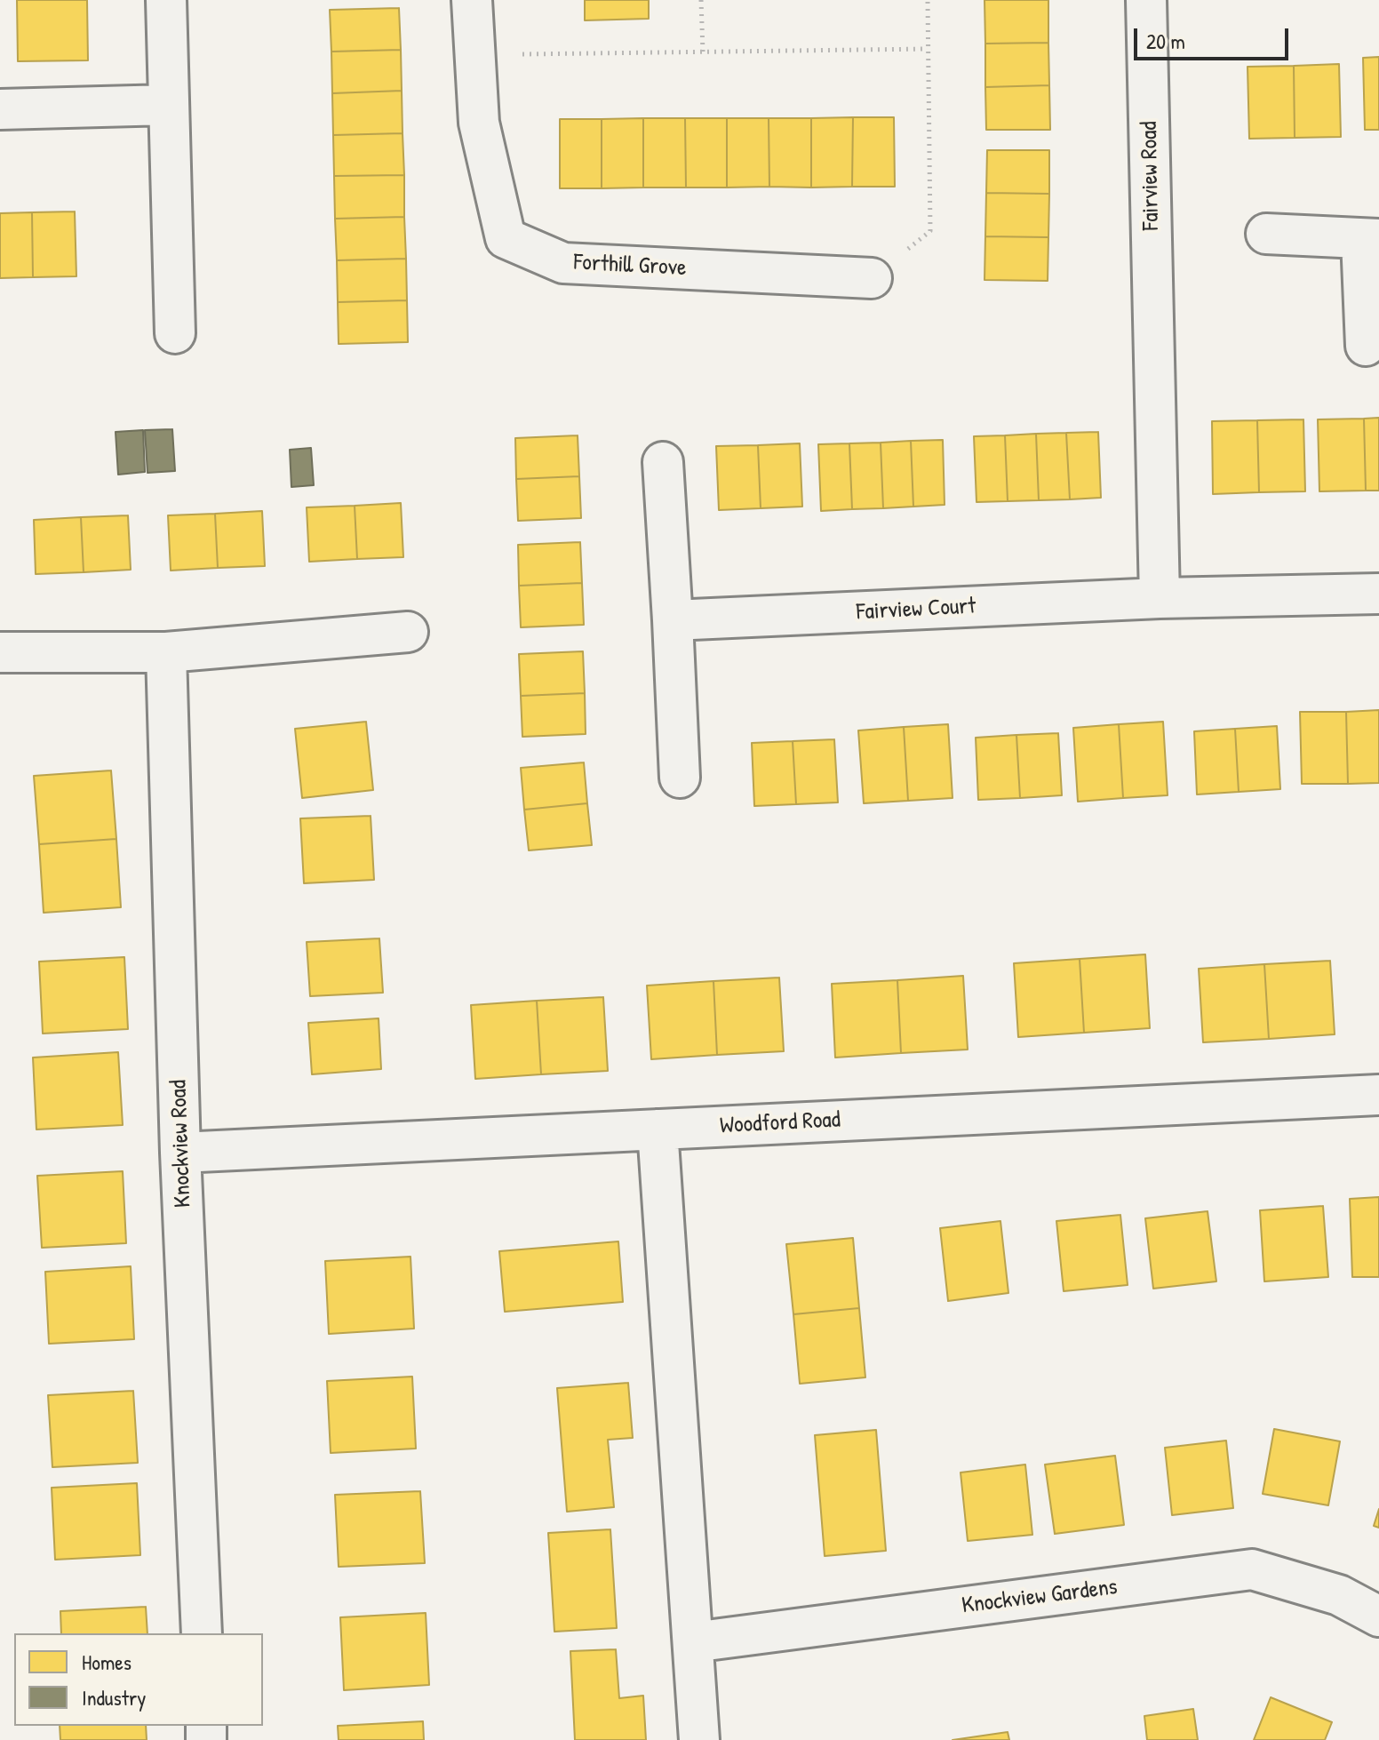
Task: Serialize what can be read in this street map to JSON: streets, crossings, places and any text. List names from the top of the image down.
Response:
{
  "streets": {
    "street": [
      "Fairview Road",
      "Forthill Grove",
      "Fairview Court",
      "Woodford Road",
      "Knockview Road",
      "Knockview Gardens"
    ]
  },
  "crossings": [
    ["Fairview Road", "Fairview Court"],
    ["Woodford Road", "Knockview Road"]
  ],
  "legend": ["Homes", "Industry"],
  "scale_bar": "20 m"
}
